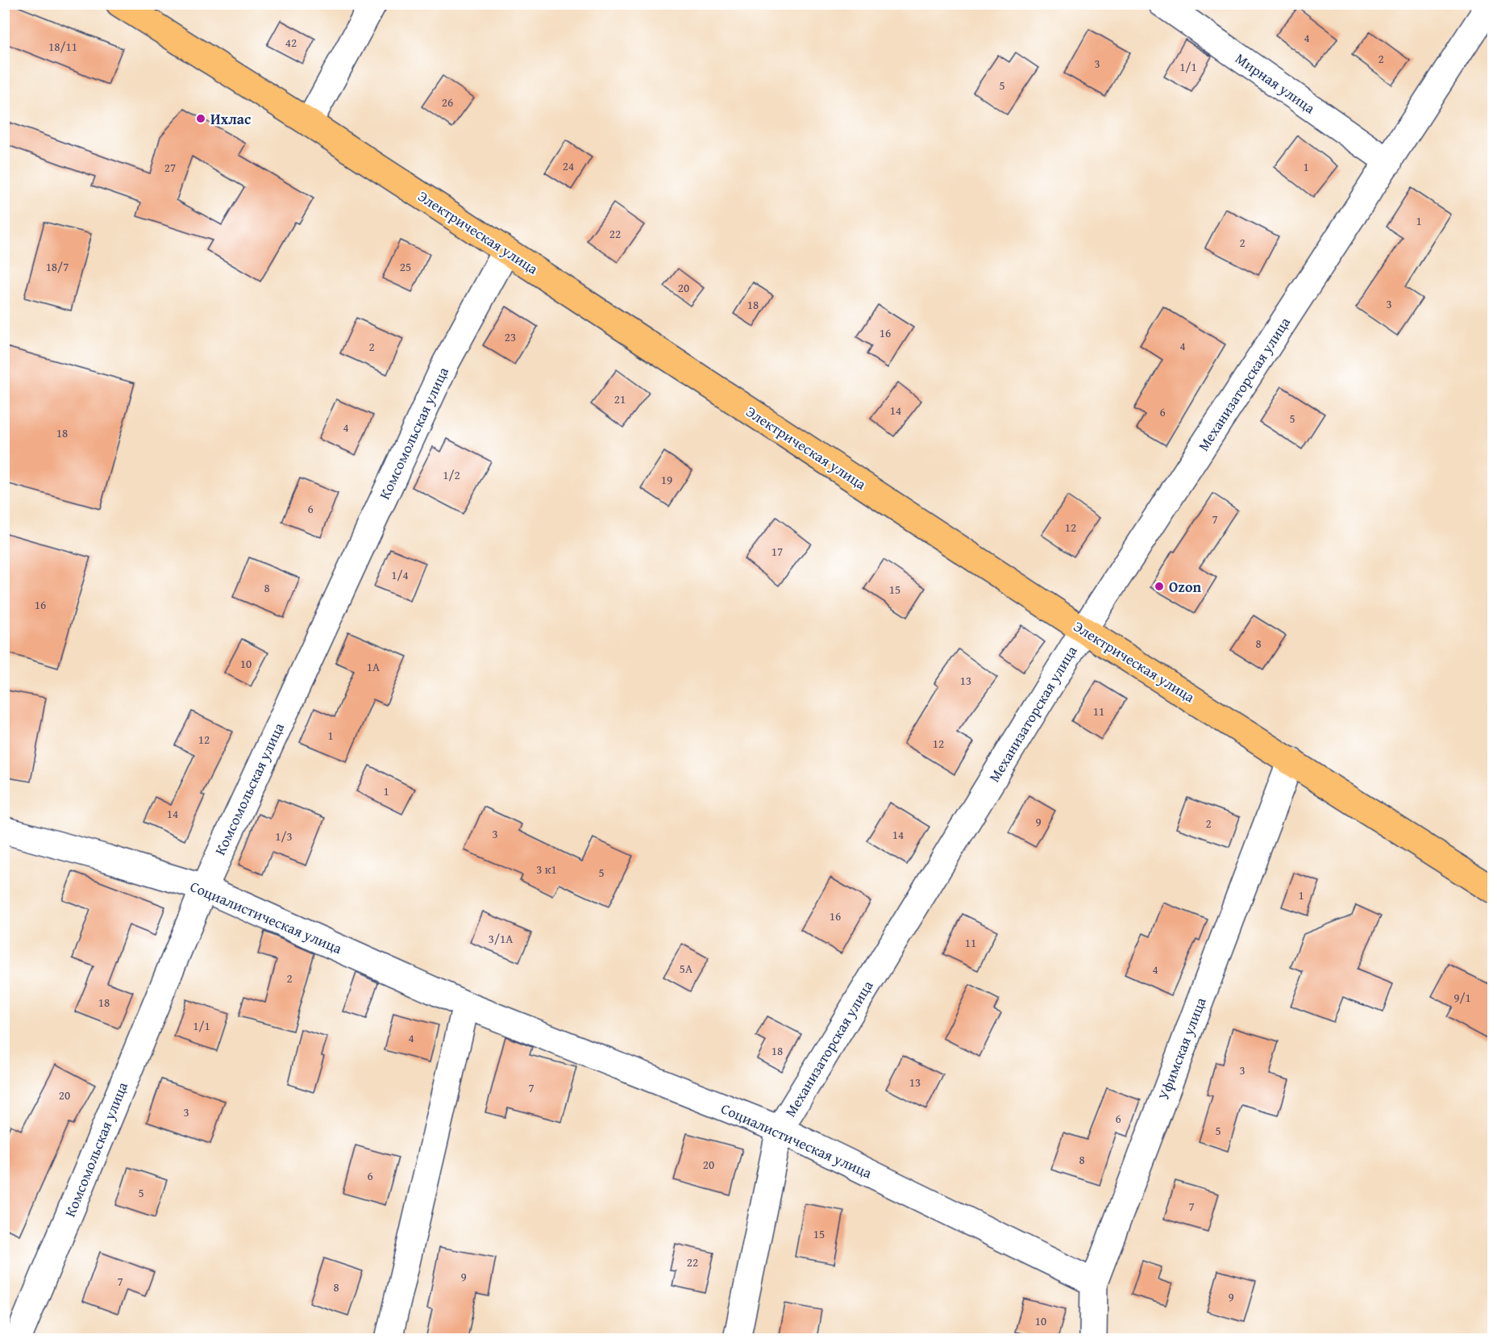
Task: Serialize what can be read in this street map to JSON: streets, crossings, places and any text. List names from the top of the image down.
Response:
{
  "streets": {
    "main road": ["Электрическая улица"],
    "street": [
      "Мирная улица",
      "Механизаторская улица",
      "Комсомольская улица",
      "Социалистическая улица",
      "Уфимская улица"
    ]
  },
  "crossings": [
    ["Мирная улица", "Механизаторская улица"],
    ["Электрическая улица", "Механизаторская улица"],
    ["Электрическая улица", "Комсомольская улица"],
    ["Электрическая улица", "Уфимская улица"],
    ["Механизаторская улица", "Социалистическая улица"],
    ["Комсомольская улица", "Социалистическая улица"],
    ["Социалистическая улица", "Уфимская улица"]
  ],
  "places": ["Ихлас", "Ozon"],
  "house_numbers": [
    "4",
    "42",
    "18/11",
    "2",
    "3",
    "1/1",
    "5",
    "26",
    "24",
    "1",
    "27",
    "1",
    "22",
    "2",
    "18/7",
    "25",
    "20",
    "3",
    "18",
    "16",
    "23",
    "4",
    "2",
    "21",
    "14",
    "6",
    "5",
    "4",
    "18",
    "1/2",
    "19",
    "6",
    "7",
    "12",
    "17",
    "1/4",
    "8",
    "15",
    "16",
    "8",
    "10",
    "1А",
    "13",
    "11",
    "1",
    "12",
    "12",
    "1",
    "14",
    "9",
    "2",
    "3",
    "14",
    "1/3",
    "3 к1",
    "5",
    "1",
    "16",
    "3/1А",
    "11",
    "5А",
    "4",
    "2",
    "9/1",
    "18",
    "1/1",
    "4",
    "18",
    "3",
    "13",
    "7",
    "20",
    "3",
    "6",
    "5",
    "8",
    "20",
    "6",
    "5",
    "7",
    "15",
    "22",
    "9",
    "7",
    "8",
    "9",
    "10"
  ]
}
